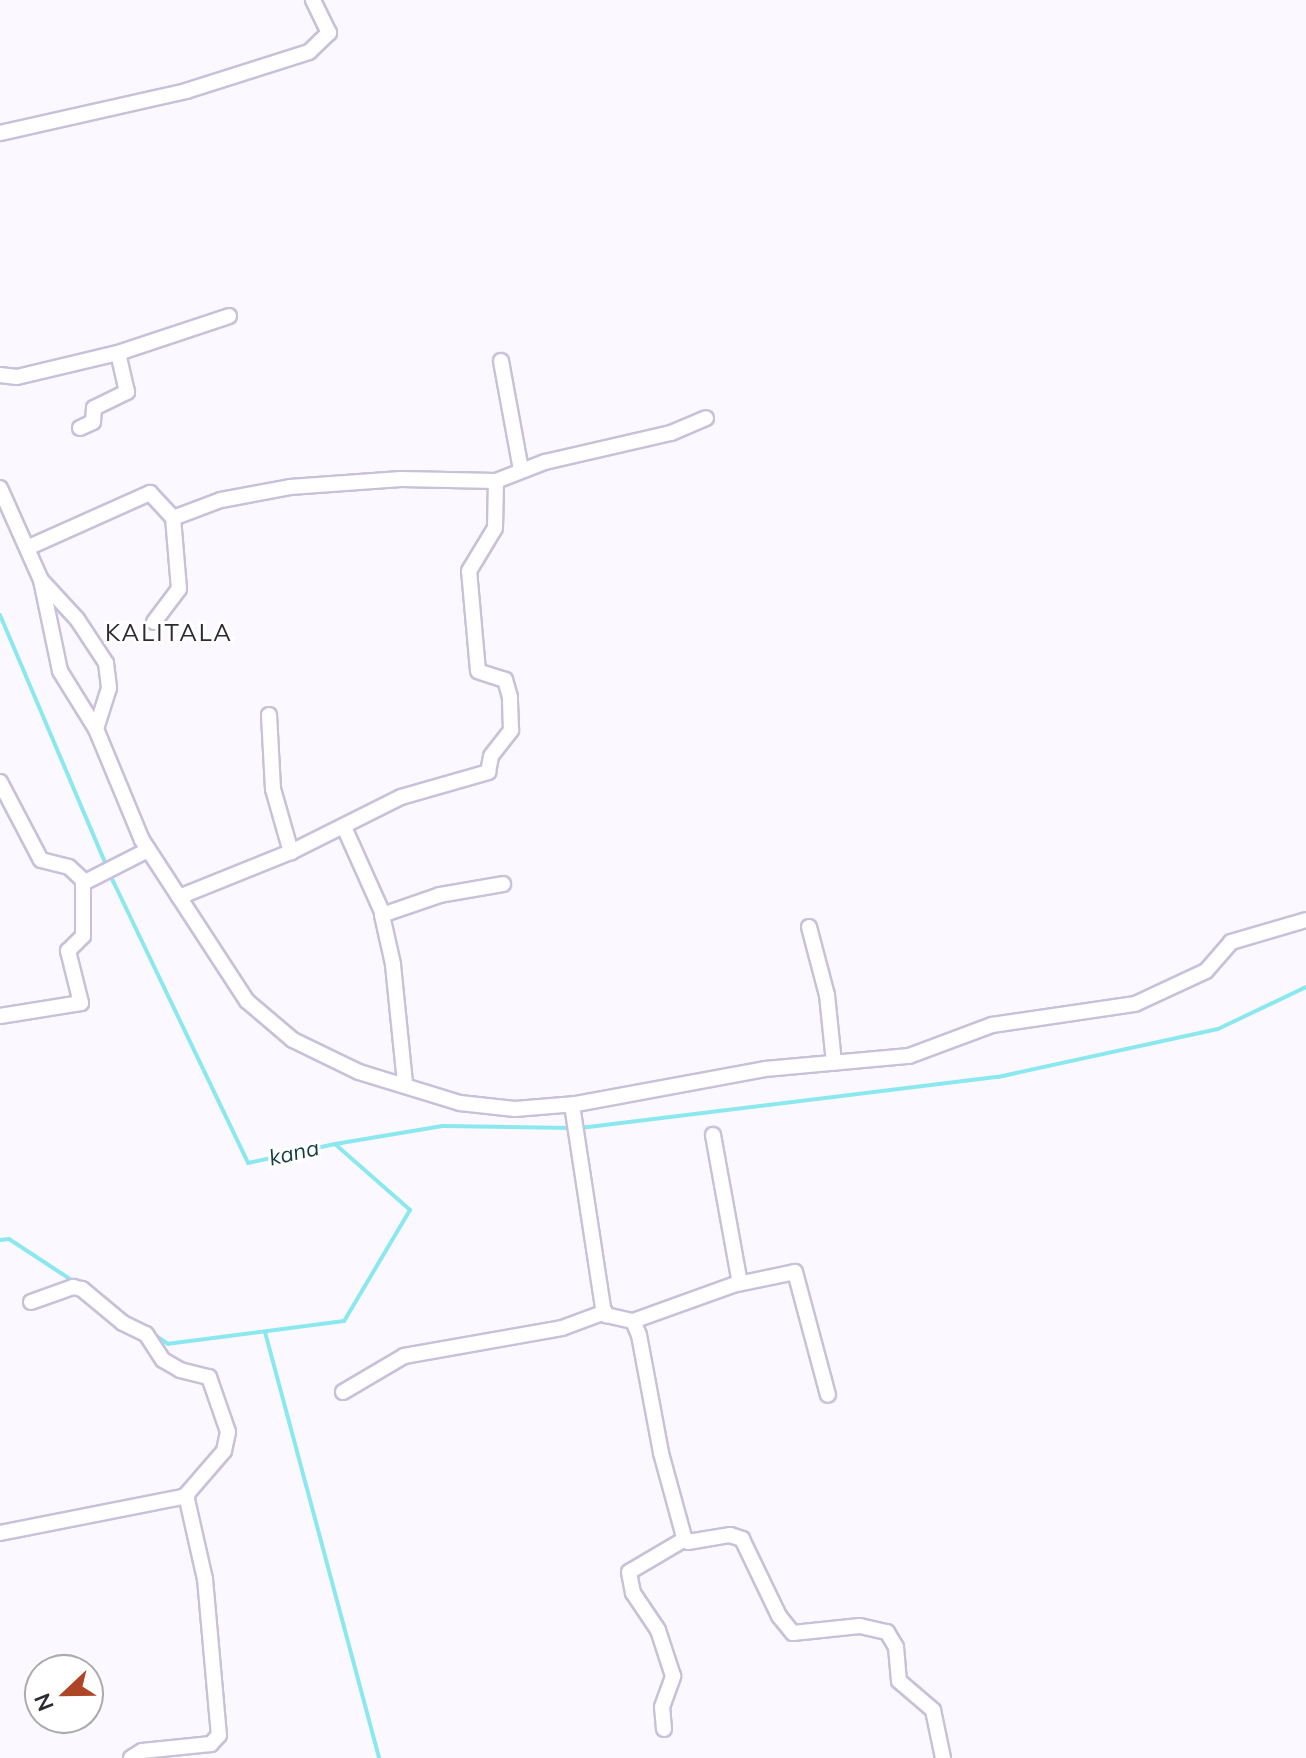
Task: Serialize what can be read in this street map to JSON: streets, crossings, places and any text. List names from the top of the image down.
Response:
{
  "districts": ["KALITALA"],
  "water": ["kana"],
  "north": "left"
}
